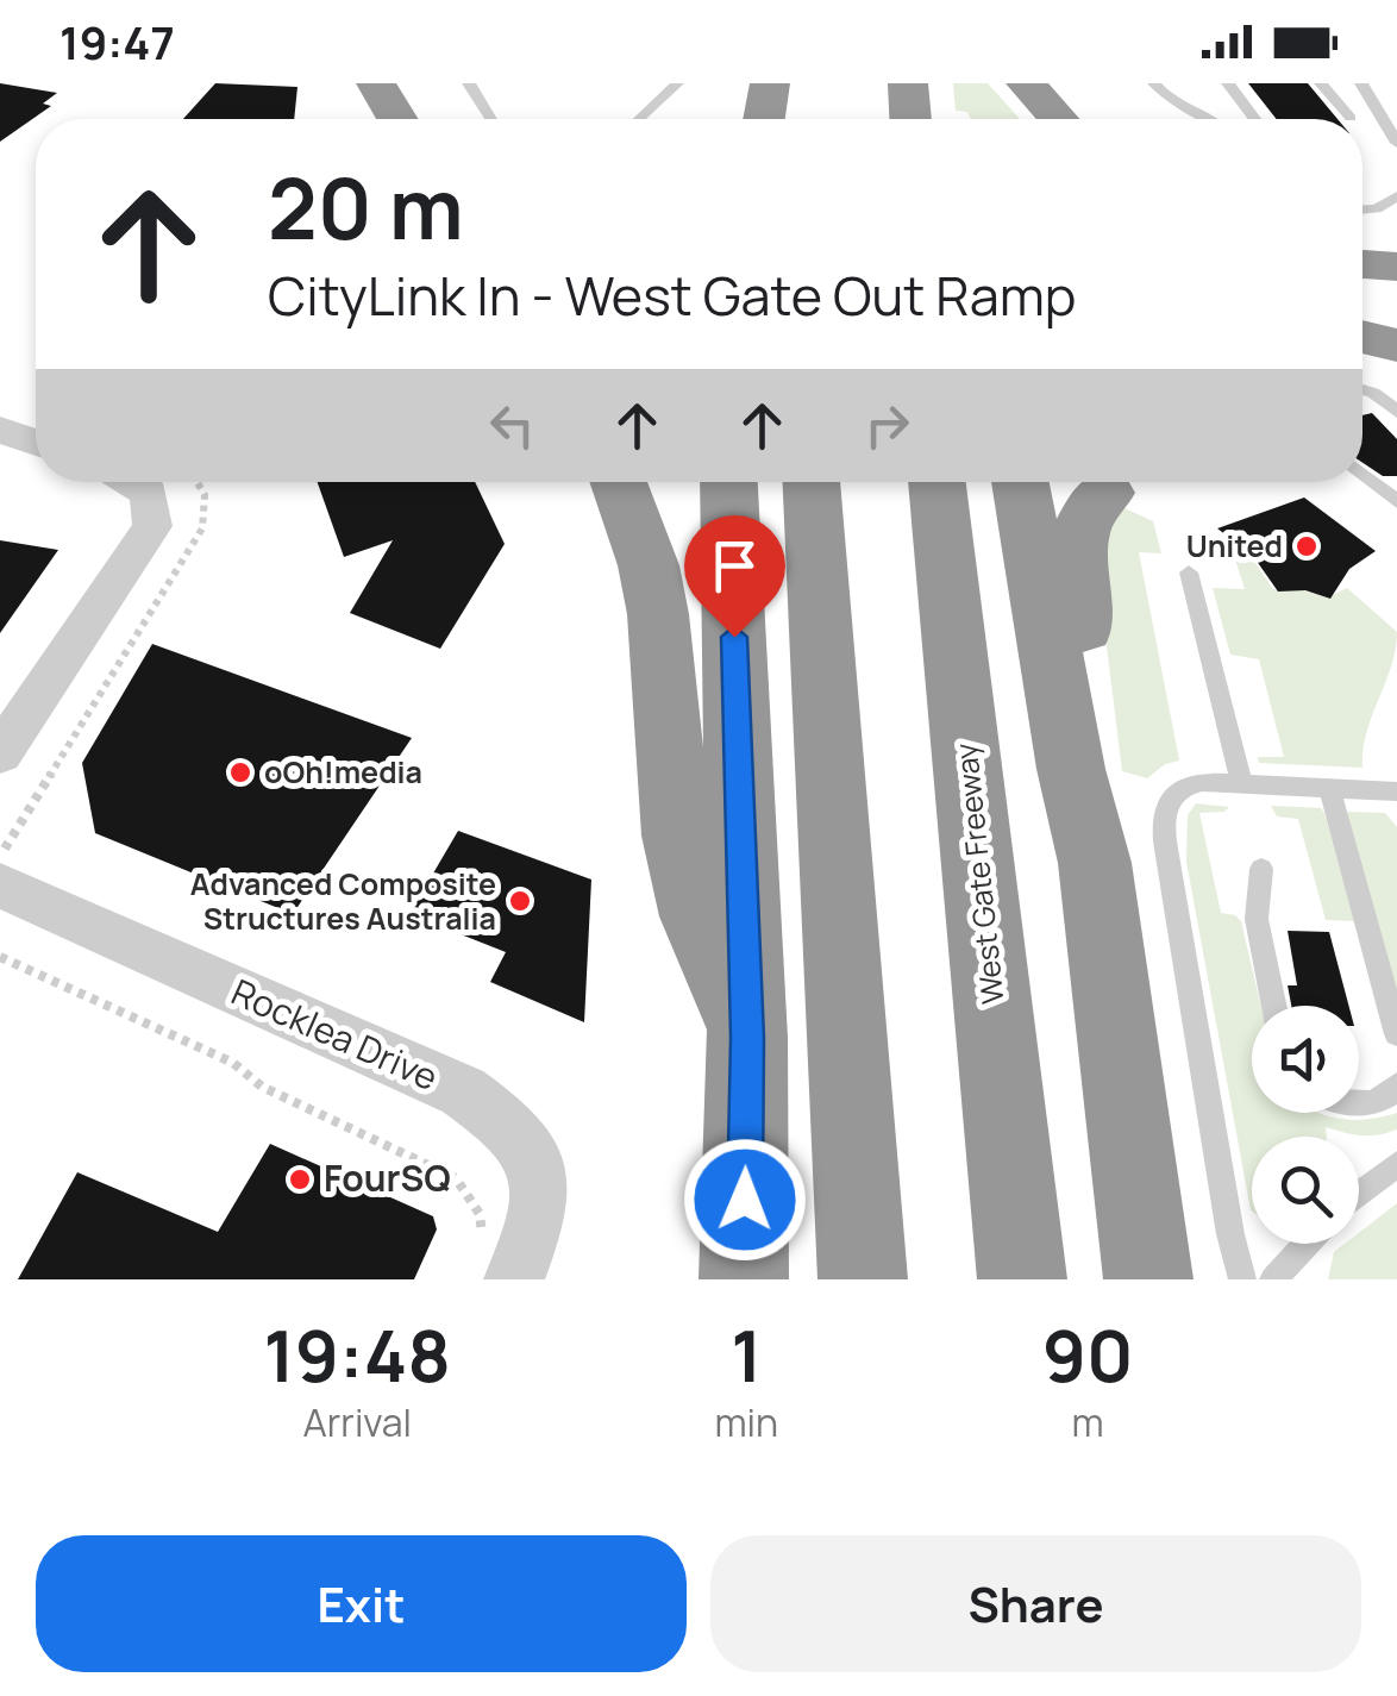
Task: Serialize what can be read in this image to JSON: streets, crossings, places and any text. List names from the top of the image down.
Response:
{
  "streets": {
    "highway": ["West Gate Freeway"],
    "street": ["Rocklea Drive"]
  },
  "places": [
    "United",
    "oOh!media",
    "Advanced Composite Structures Australia",
    "FourSQ"
  ],
  "page": {
    "status": "19:47",
    "turn": ["20 m", "CityLink In - West Gate Out Ramp"],
    "eta": [
      "19:48",
      "Arrival",
      "1",
      "min",
      "90",
      "m"
    ],
    "buttons": ["Exit", "Share"]
  }
}
